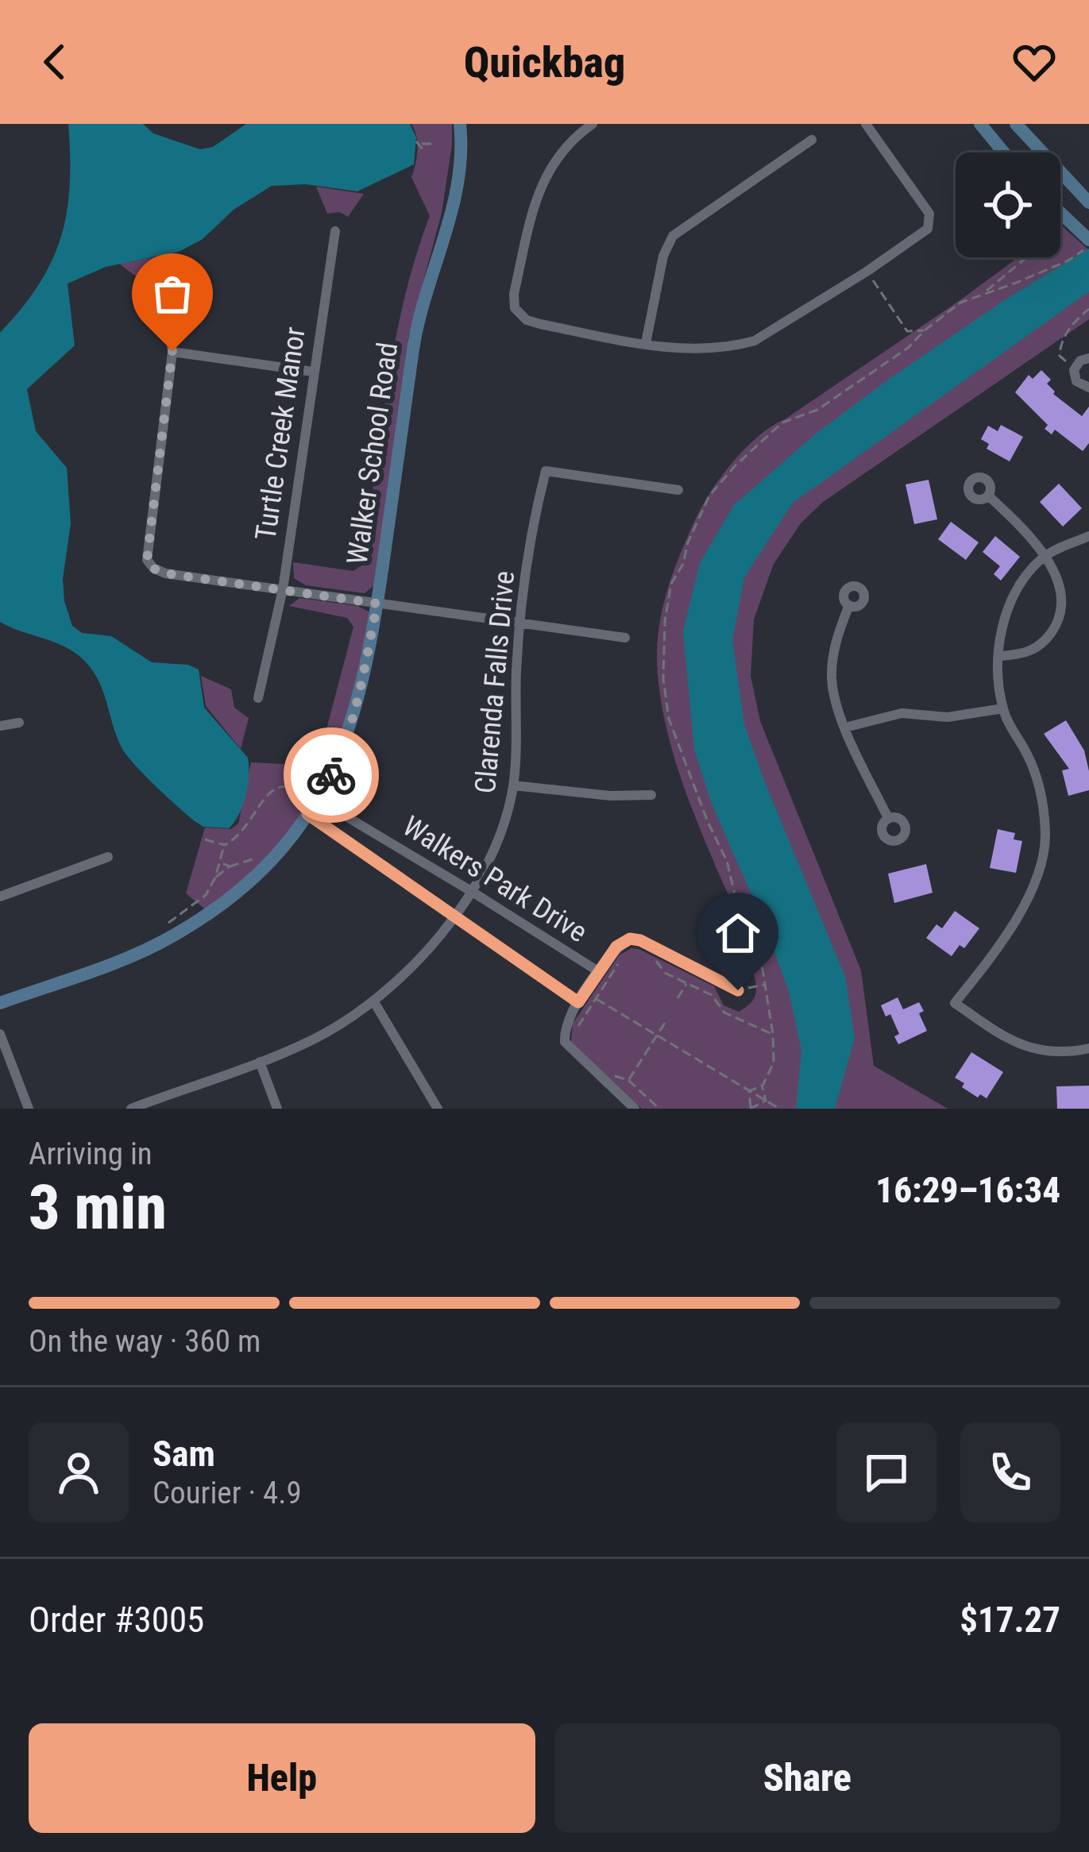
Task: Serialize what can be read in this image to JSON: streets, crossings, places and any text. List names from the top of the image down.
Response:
{
  "streets": {
    "street": [
      "Turtle Creek Manor",
      "Walker School Road",
      "Clarenda Falls Drive",
      "Walkers Park Drive"
    ]
  },
  "crossings": [
    ["Walker School Road", "Walkers Park Drive"],
    ["Clarenda Falls Drive", "Walkers Park Drive"]
  ],
  "page": {
    "header": "Quickbag",
    "heading": ["3 min", "Arriving in", "16:29–16:34"],
    "panel": [
      "Sam",
      "Courier · 4.9",
      "Order #3005",
      "$17.27"
    ],
    "bar": "On the way · 360 m",
    "buttons": ["Help", "Share"]
  }
}
